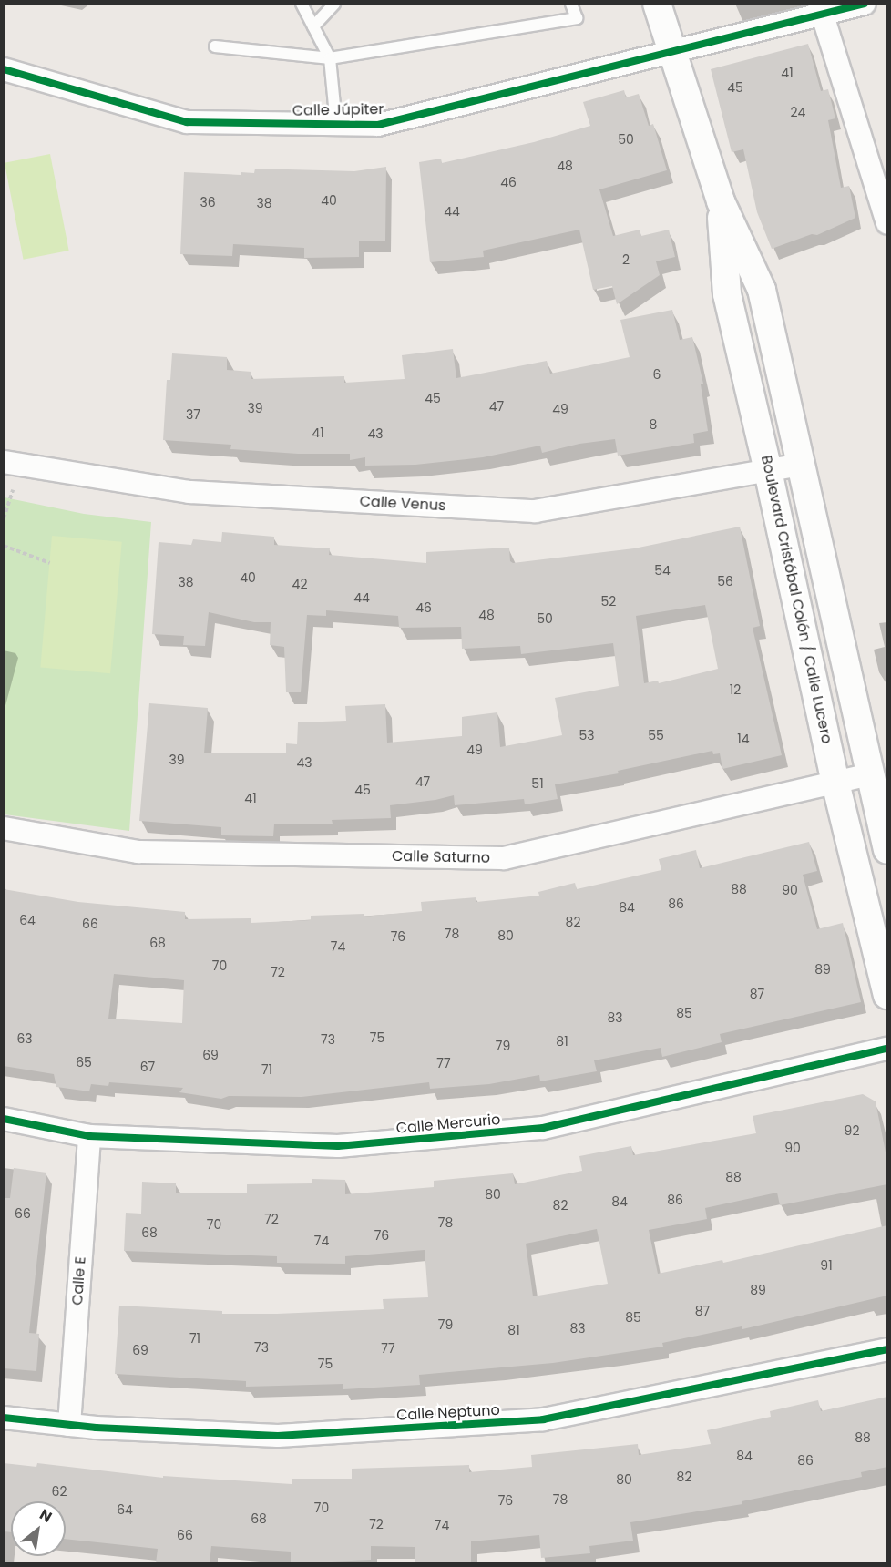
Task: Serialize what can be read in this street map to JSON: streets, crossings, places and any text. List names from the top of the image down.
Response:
{
  "streets": {
    "street": [
      "Calle Júpiter",
      "Calle Venus",
      "Boulevard Cristóbal Colón / Calle Lucero",
      "Calle Saturno",
      "Calle Mercurio",
      "Calle E",
      "Calle Neptuno"
    ]
  },
  "crossings": [
    ["Calle Júpiter", "Boulevard Cristóbal Colón / Calle Lucero"],
    ["Calle Venus", "Boulevard Cristóbal Colón / Calle Lucero"],
    ["Boulevard Cristóbal Colón / Calle Lucero", "Calle Saturno"],
    ["Calle Mercurio", "Calle E"],
    ["Calle E", "Calle Neptuno"]
  ],
  "house_numbers": [
    "41",
    "45",
    "24",
    "50",
    "48",
    "46",
    "40",
    "36",
    "38",
    "44",
    "2",
    "6",
    "45",
    "47",
    "39",
    "49",
    "37",
    "8",
    "41",
    "43",
    "54",
    "40",
    "56",
    "38",
    "42",
    "44",
    "52",
    "46",
    "48",
    "50",
    "12",
    "53",
    "55",
    "14",
    "49",
    "39",
    "43",
    "47",
    "51",
    "45",
    "41",
    "88",
    "90",
    "86",
    "84",
    "64",
    "82",
    "66",
    "78",
    "80",
    "76",
    "68",
    "74",
    "70",
    "89",
    "72",
    "87",
    "85",
    "83",
    "75",
    "63",
    "73",
    "81",
    "79",
    "69",
    "65",
    "77",
    "67",
    "71",
    "92",
    "90",
    "88",
    "80",
    "86",
    "84",
    "82",
    "66",
    "72",
    "78",
    "70",
    "68",
    "76",
    "74",
    "91",
    "89",
    "87",
    "85",
    "79",
    "83",
    "81",
    "71",
    "73",
    "77",
    "69",
    "75",
    "88",
    "84",
    "86",
    "82",
    "80",
    "62",
    "78",
    "76",
    "70",
    "64",
    "68",
    "72",
    "74",
    "66"
  ],
  "north": "top right"
}
